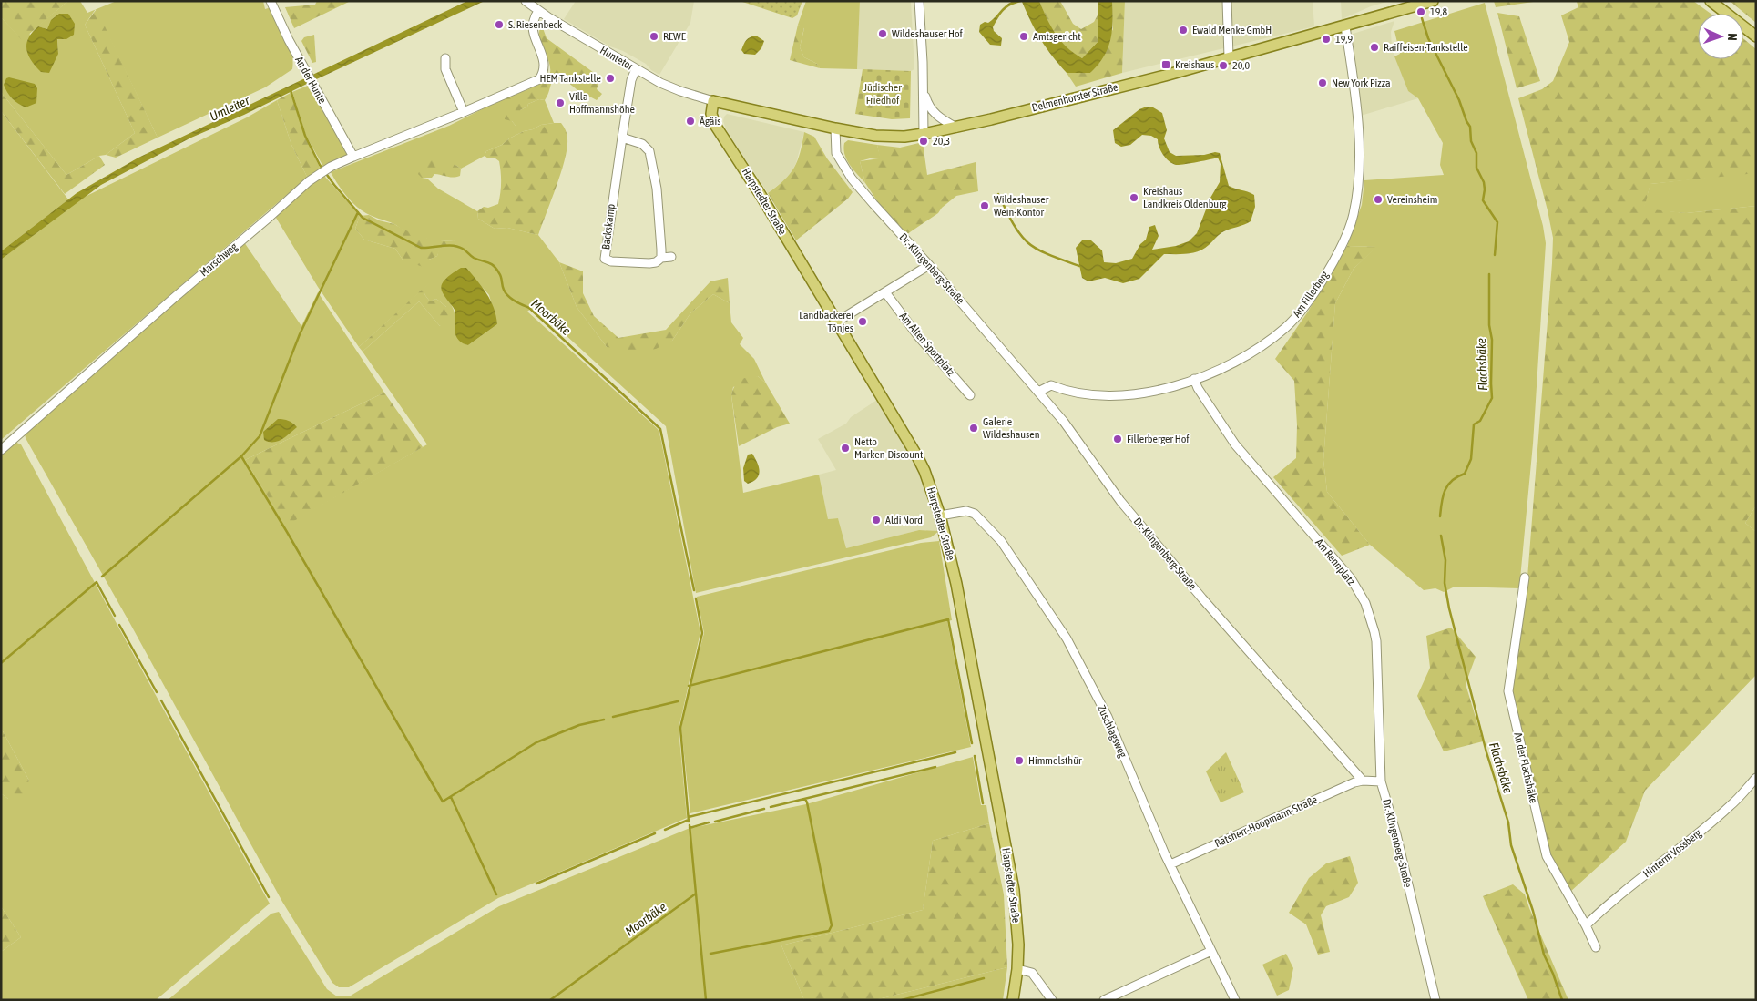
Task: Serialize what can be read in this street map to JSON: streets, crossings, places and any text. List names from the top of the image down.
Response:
{
  "streets": {
    "main road": ["Delmenhorster Straße", "Harpstedter Straße"],
    "street": [
      "Huntetor",
      "An der Hunte",
      "Backskamp",
      "Marschweg",
      "Dr.-Klingenberg-Straße",
      "Am Fillerberg",
      "Am Alten Sportplatz",
      "Am Rennplatz",
      "Zuschlagsweg",
      "An der Flachsbäke",
      "Ratsherr-Hoopmann-Straße",
      "Hinterm Vossberg"
    ]
  },
  "crossings": [
    ["Huntetor", "Delmenhorster Straße"],
    ["Huntetor", "Harpstedter Straße"],
    ["Huntetor", "Backskamp"],
    ["Huntetor", "Marschweg"],
    ["An der Hunte", "Marschweg"],
    ["Delmenhorster Straße", "Harpstedter Straße"],
    ["Delmenhorster Straße", "Dr.-Klingenberg-Straße"],
    ["Delmenhorster Straße", "Am Fillerberg"],
    ["Harpstedter Straße", "Zuschlagsweg"],
    ["Dr.-Klingenberg-Straße", "Am Fillerberg"],
    ["Dr.-Klingenberg-Straße", "Am Rennplatz"],
    ["Dr.-Klingenberg-Straße", "Ratsherr-Hoopmann-Straße"],
    ["Am Fillerberg", "Am Rennplatz"],
    ["Zuschlagsweg", "Ratsherr-Hoopmann-Straße"],
    ["An der Flachsbäke", "Hinterm Vossberg"]
  ],
  "water": ["Umleiter", "Moorbäke", "Flachsbäke"],
  "parks": ["Jüdischer Friedhof"],
  "places": {
    "other": [
      "19,8",
      "S. Riesenbeck",
      "Ewald Menke GmbH",
      "Wildeshauser Hof",
      "REWE",
      "Amtsgericht",
      "19,9",
      "Raiffeisen-Tankstelle",
      "20,0",
      "HEM Tankstelle",
      "New York Pizza",
      "Villa Hoffmannshöhe",
      "Ägäis",
      "20,3",
      "Kreishaus Landkreis Oldenburg",
      "Vereinsheim",
      "Wildeshauser Wein-Kontor",
      "Landbäckerei Tönjes",
      "Galerie Wildeshausen",
      "Fillerberger Hof",
      "Netto Marken-Discount",
      "Aldi Nord",
      "Himmelsthür"
    ],
    "transit": ["Kreishaus"]
  },
  "north": "right"
}
